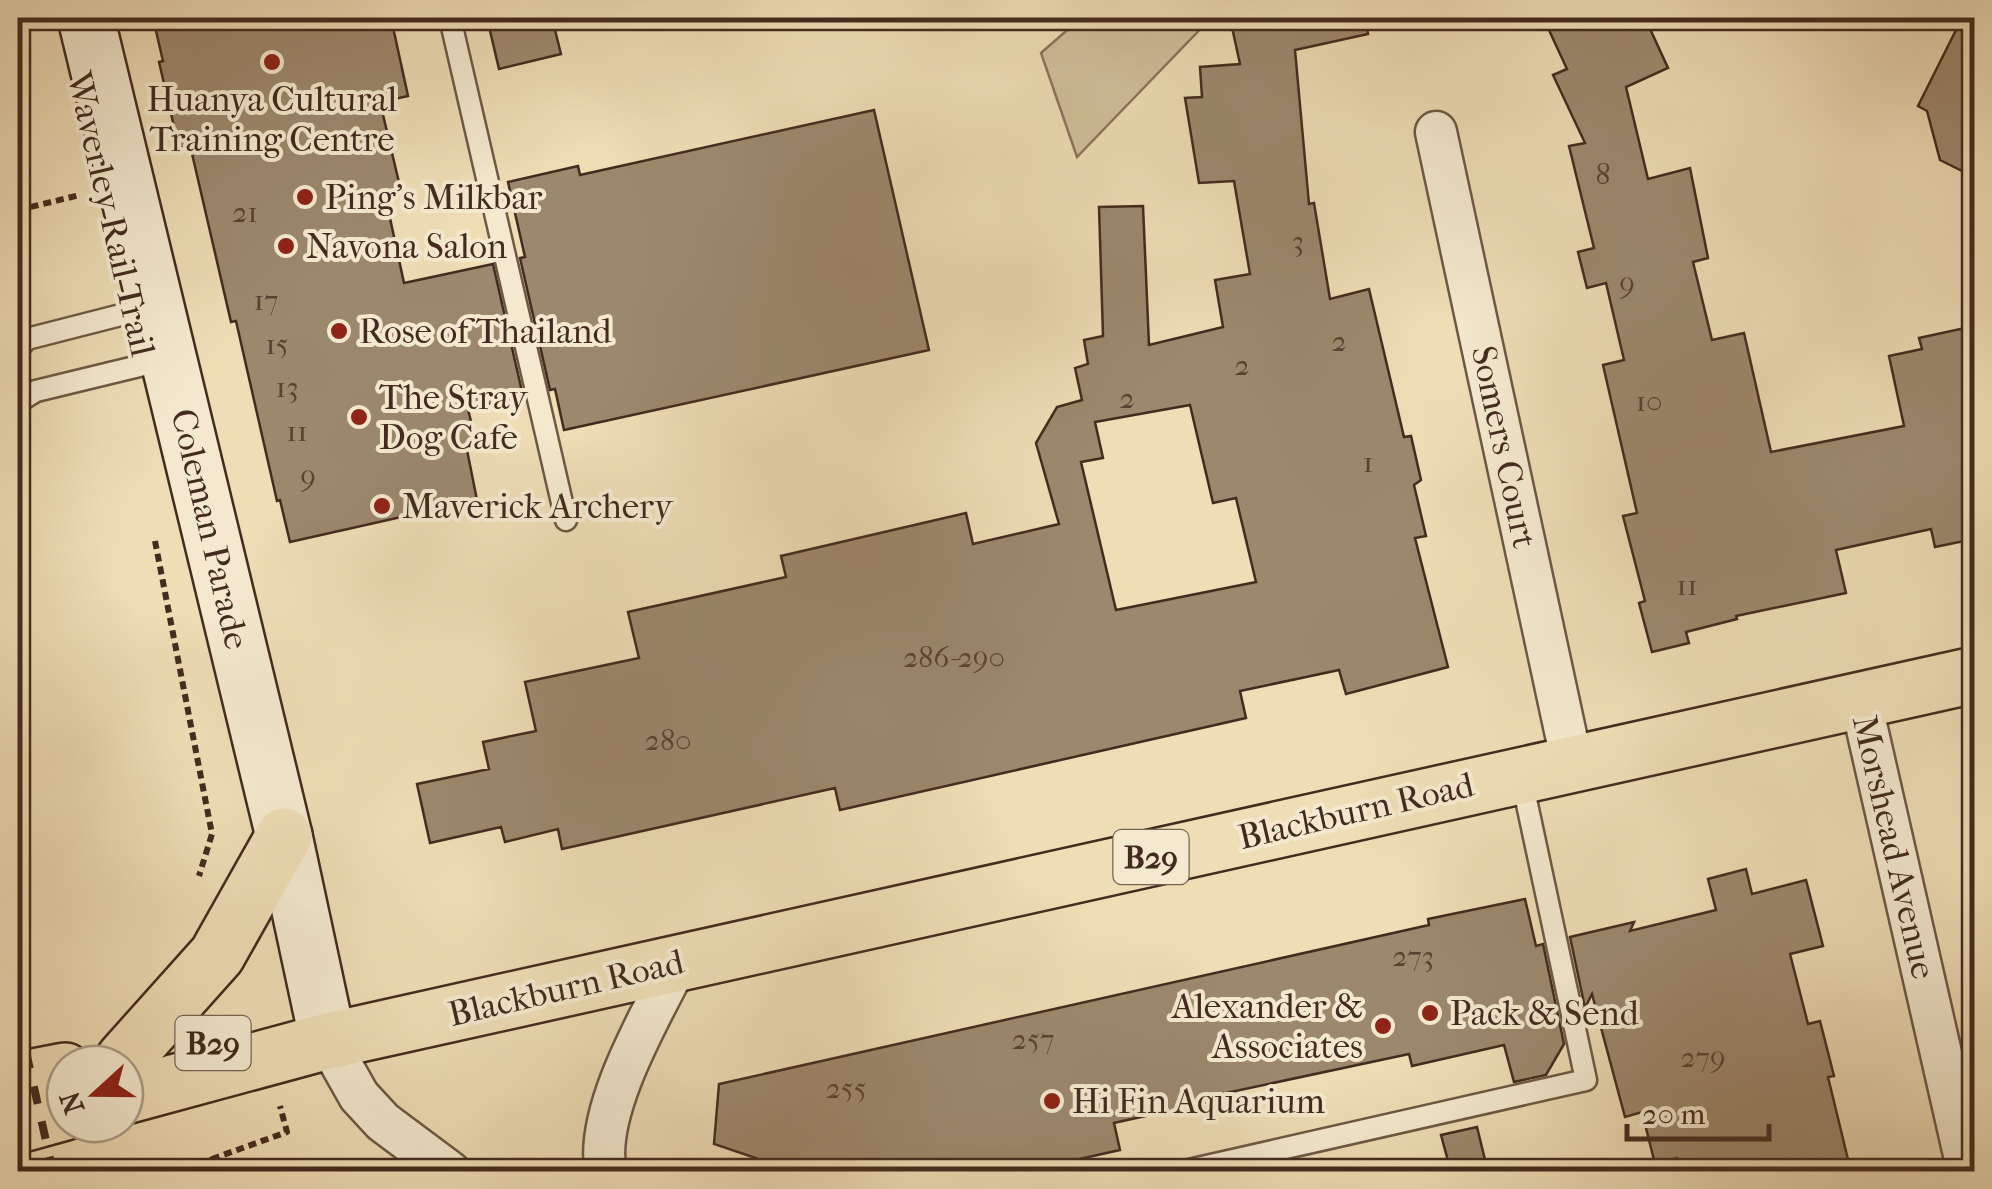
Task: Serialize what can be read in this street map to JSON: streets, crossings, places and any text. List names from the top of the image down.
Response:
{
  "streets": {
    "main road": ["Blackburn Road", "B29"],
    "street": ["Somers Court", "Coleman Parade", "Morshead Avenue"],
    "path": ["Waverley Rail Trail"]
  },
  "crossings": [
    ["Somers Court", "Blackburn Road"],
    ["Coleman Parade", "Blackburn Road"],
    ["Blackburn Road", "Morshead Avenue"]
  ],
  "places": [
    "Huanya Cultural Training Centre",
    "Ping's Milkbar",
    "Navona Salon",
    "Rose of Thailand",
    "The Stray Dog Cafe",
    "Maverick Archery",
    "Pack & Send",
    "Alexander & Associates",
    "Hi Fin Aquarium"
  ],
  "house_numbers": [
    "8",
    "21",
    "3",
    "9",
    "17",
    "2",
    "15",
    "2",
    "13",
    "2",
    "10",
    "11",
    "1",
    "9",
    "11",
    "286-290",
    "280",
    "273",
    "257",
    "279",
    "255"
  ],
  "scale_bar": "20 m",
  "north": "left"
}
